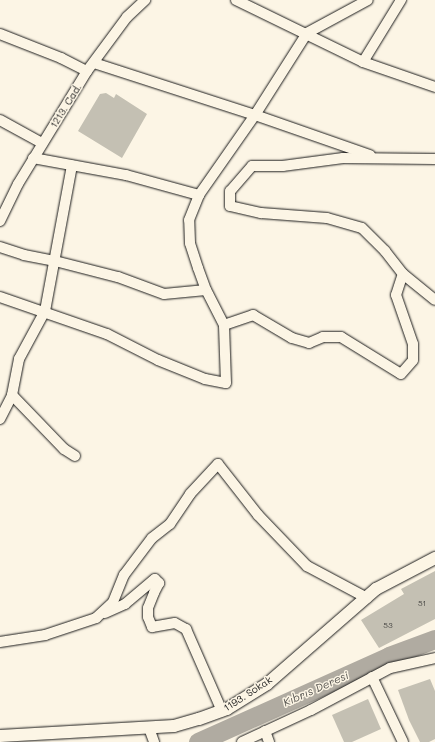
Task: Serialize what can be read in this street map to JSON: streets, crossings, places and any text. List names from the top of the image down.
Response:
{
  "streets": {
    "street": ["1213. Cad.", "1193. Sokak"]
  },
  "water": ["Kıbrıs Deresi"],
  "house_numbers": ["51", "53"]
}
